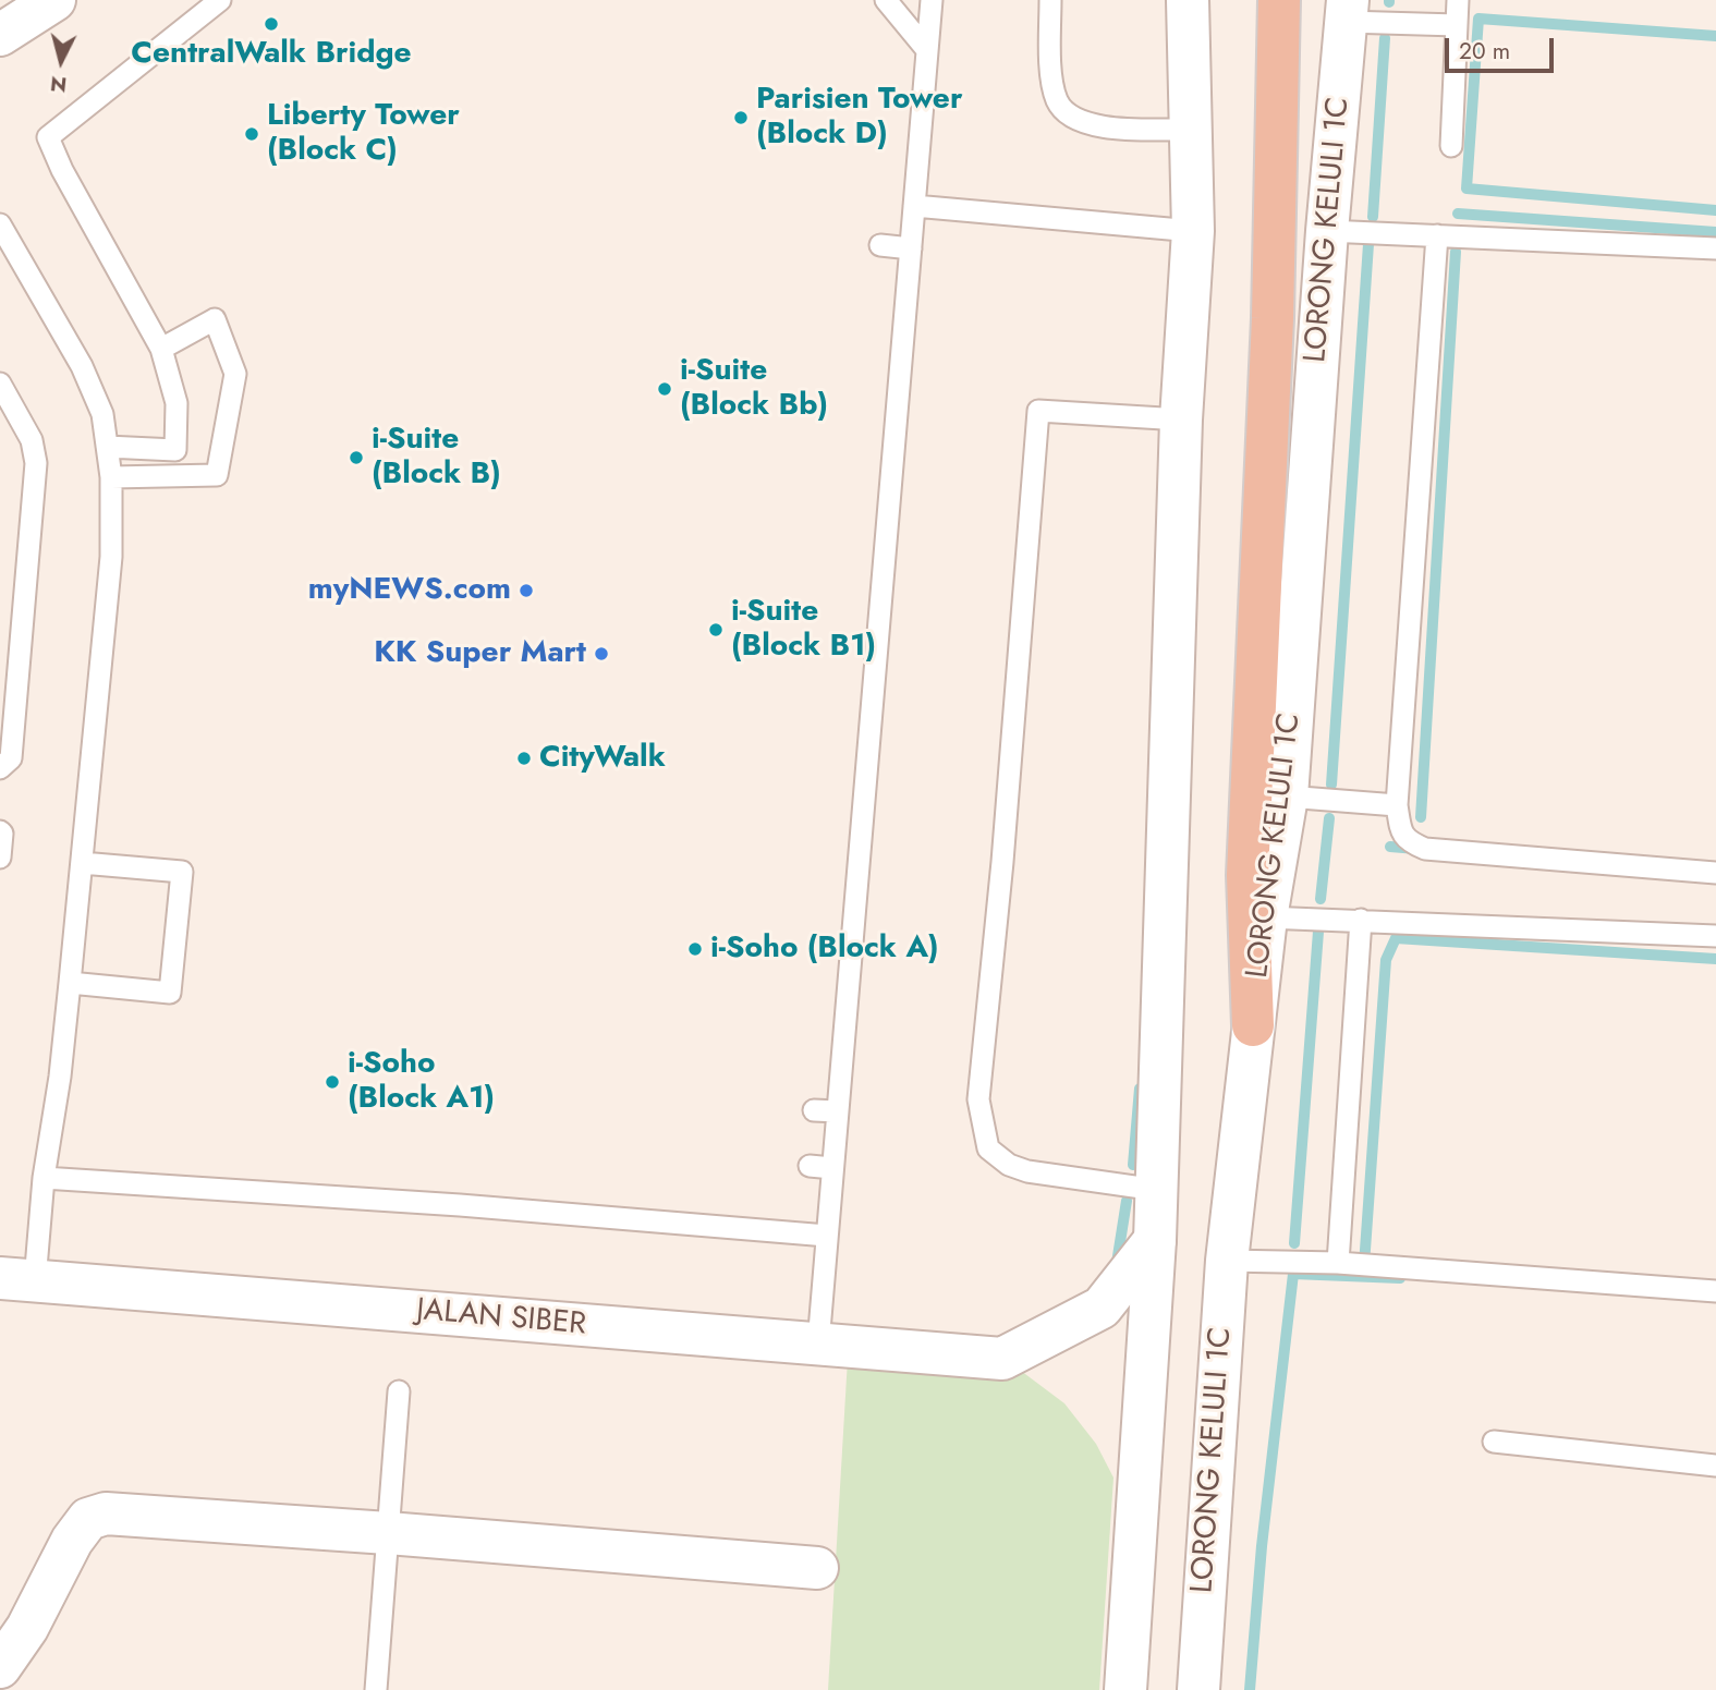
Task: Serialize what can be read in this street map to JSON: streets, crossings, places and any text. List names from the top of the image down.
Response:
{
  "streets": {
    "street": ["LORONG KELULI 1C", "JALAN SIBER"]
  },
  "places": [
    "CentralWalk Bridge",
    "Parisien Tower (Block D)",
    "Liberty Tower (Block C)",
    "i-Suite (Block Bb)",
    "i-Suite (Block B)",
    "myNEWS.com",
    "i-Suite (Block B1)",
    "KK Super Mart",
    "CityWalk",
    "i-Soho (Block A)",
    "i-Soho (Block A1)"
  ],
  "scale_bar": "20 m",
  "north": "bottom"
}
